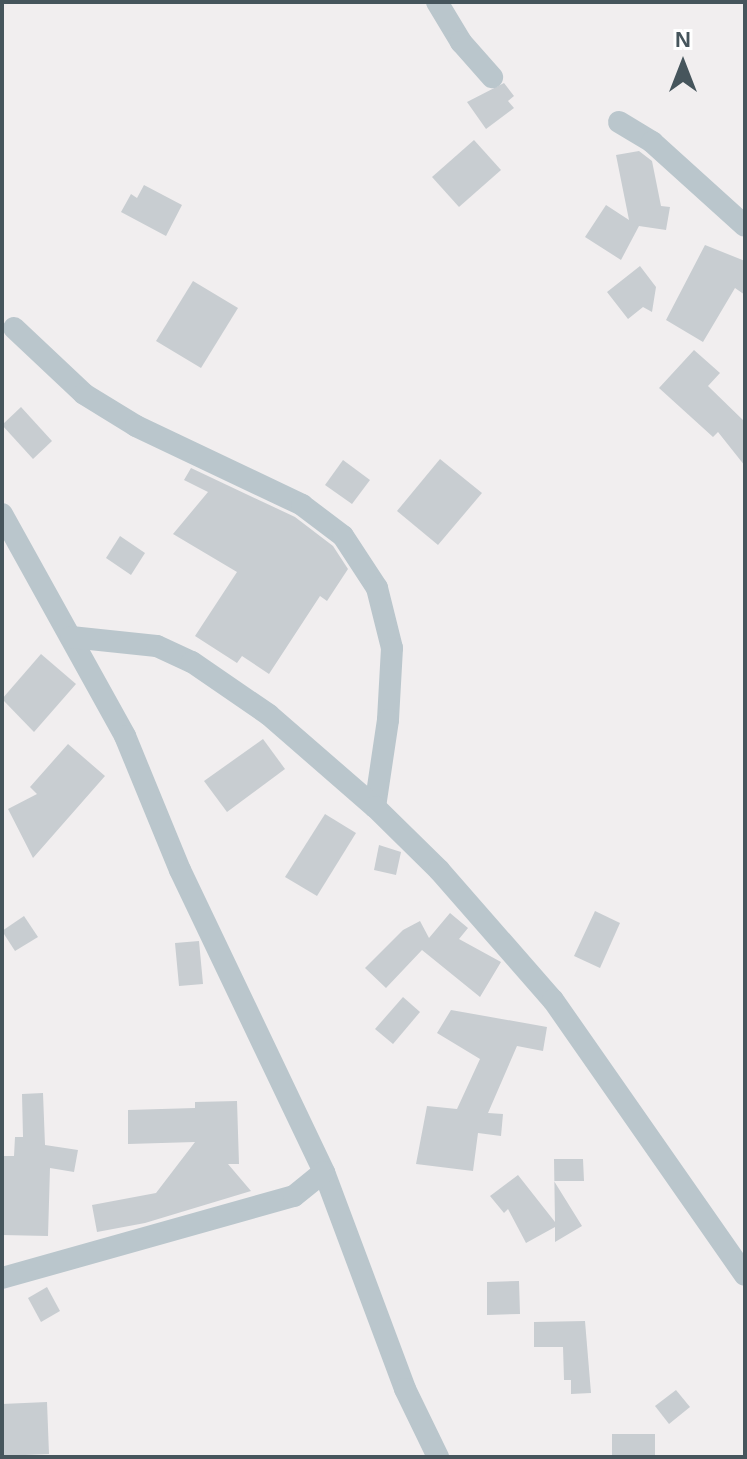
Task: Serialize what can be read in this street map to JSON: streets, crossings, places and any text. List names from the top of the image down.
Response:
{
  "north": "top"
}
